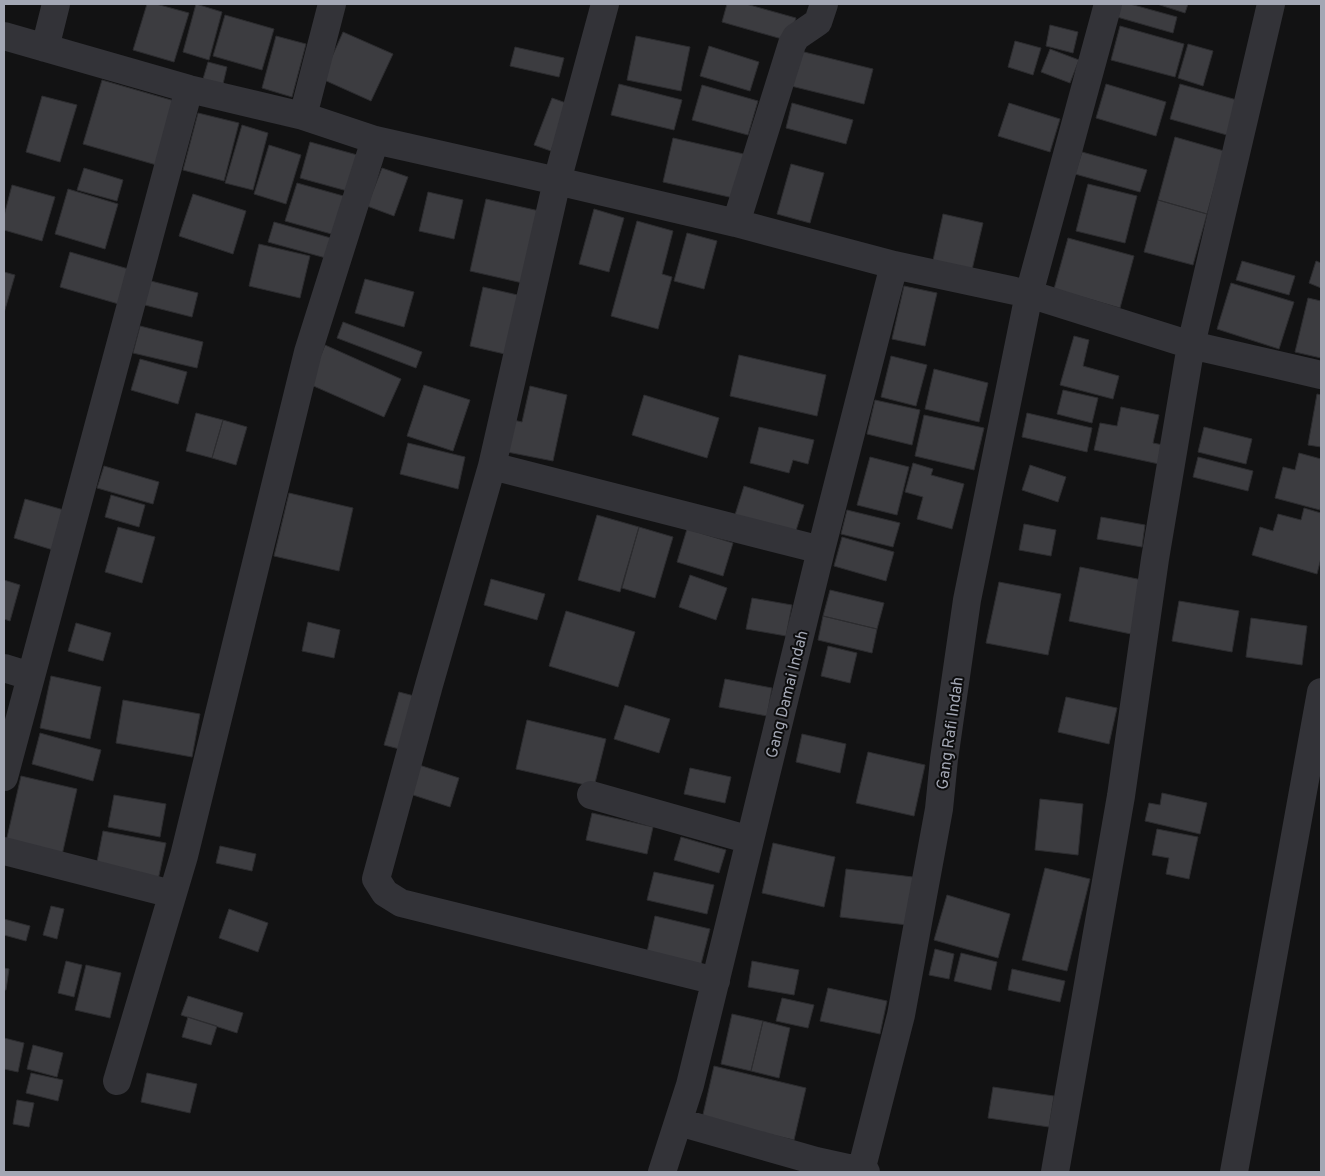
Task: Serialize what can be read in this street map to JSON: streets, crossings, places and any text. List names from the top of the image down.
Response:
{
  "streets": {
    "street": ["Gang Damai Indah", "Gang Rafi Indah"]
  }
}
